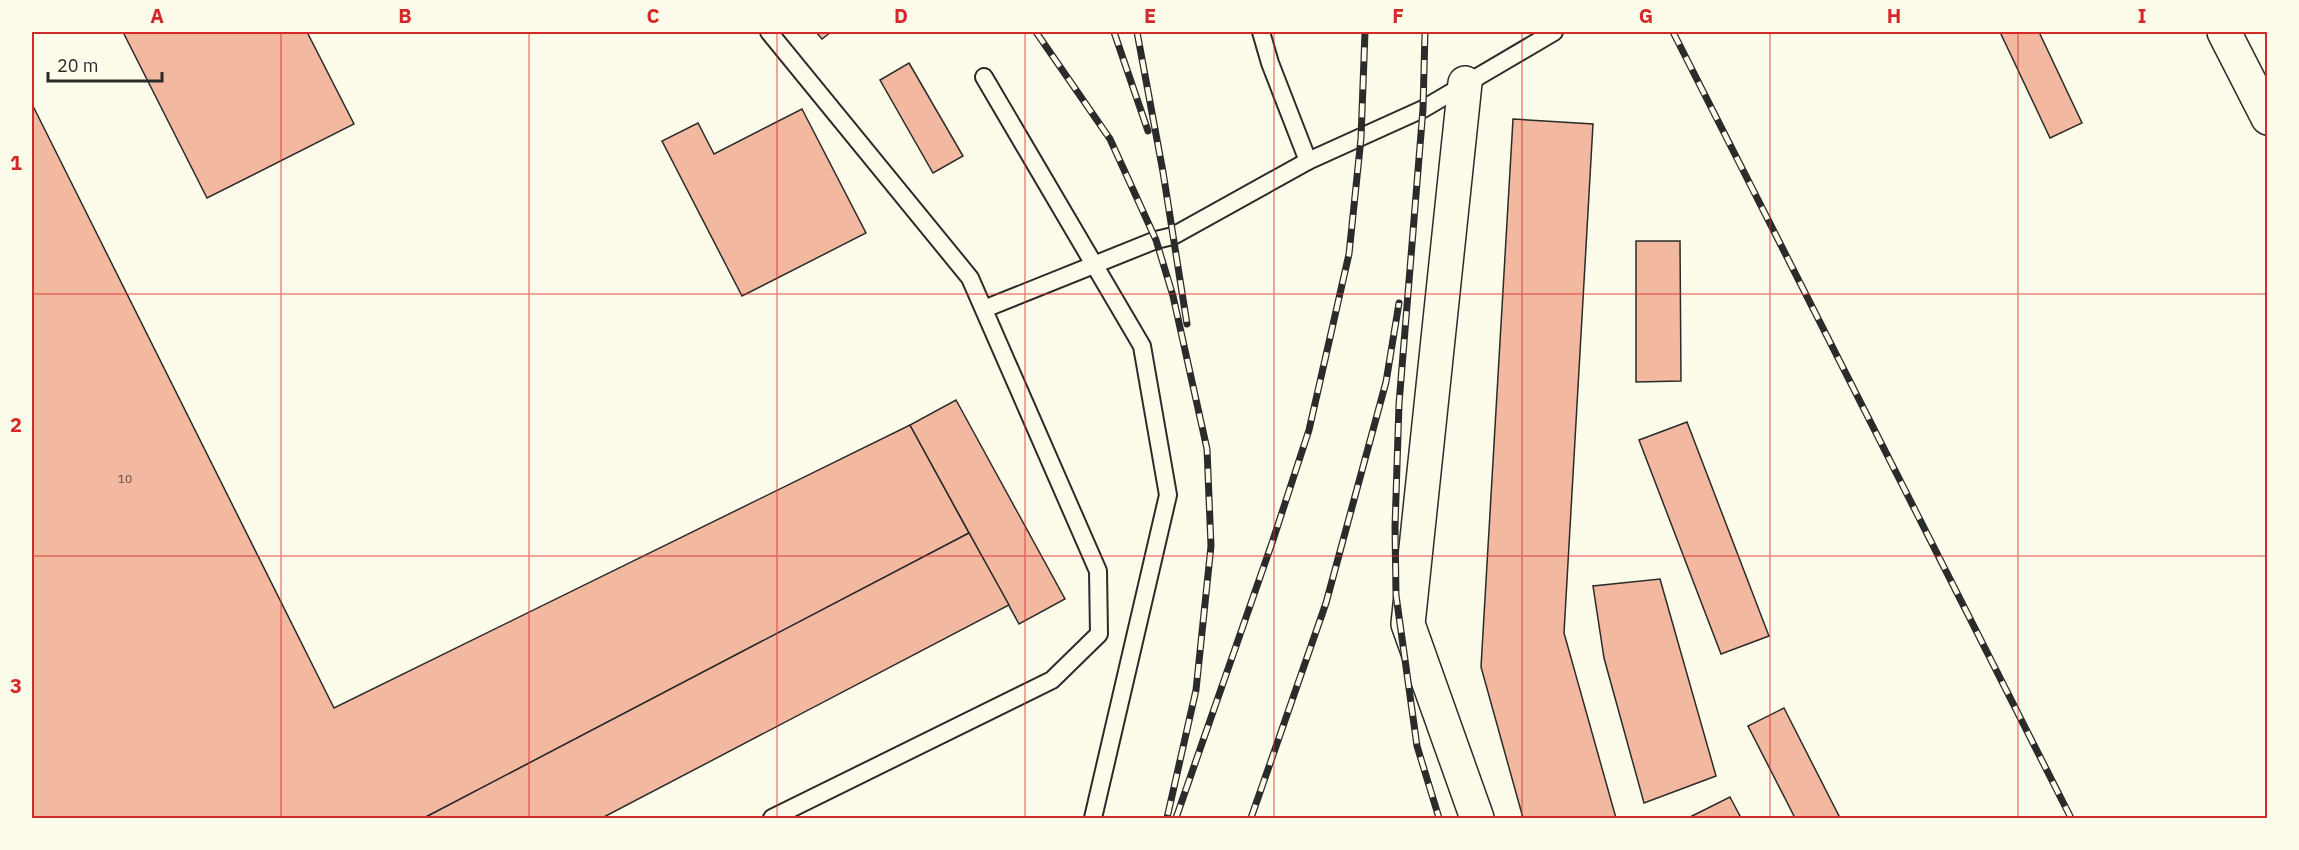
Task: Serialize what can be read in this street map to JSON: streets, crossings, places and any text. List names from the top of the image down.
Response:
{
  "house_numbers": ["10"],
  "scale_bar": "20 m",
  "grid": {
    "columns": [
      "A",
      "B",
      "C",
      "D",
      "E",
      "F",
      "G",
      "H",
      "I"
    ],
    "rows": ["1", "2", "3"]
  }
}
